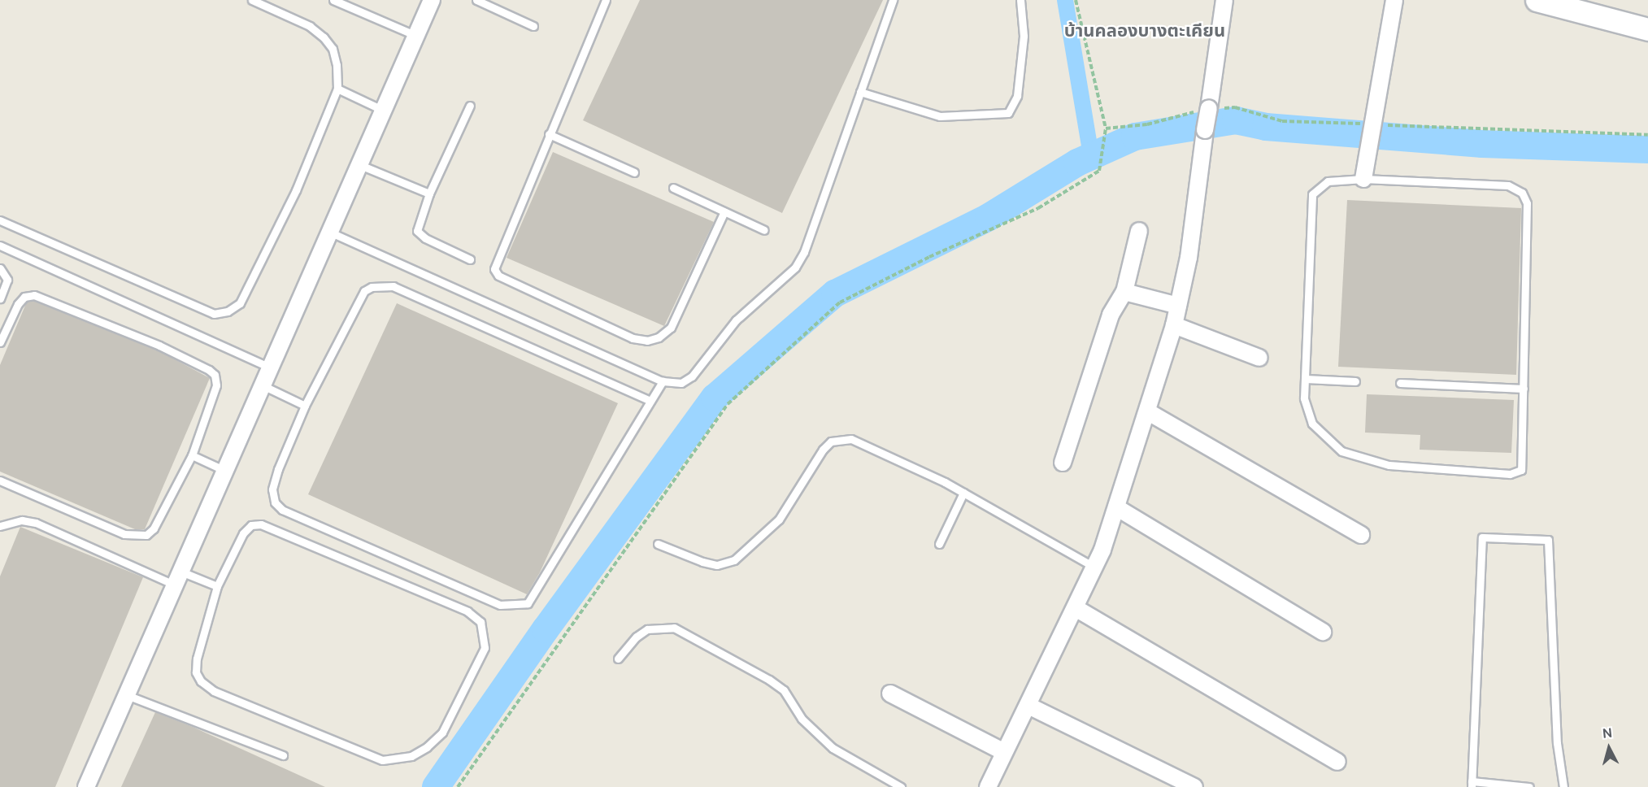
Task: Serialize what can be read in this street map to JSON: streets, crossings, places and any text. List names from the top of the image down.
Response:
{
  "districts": ["บ้านคลองบางตะเคียน"],
  "north": "top"
}
